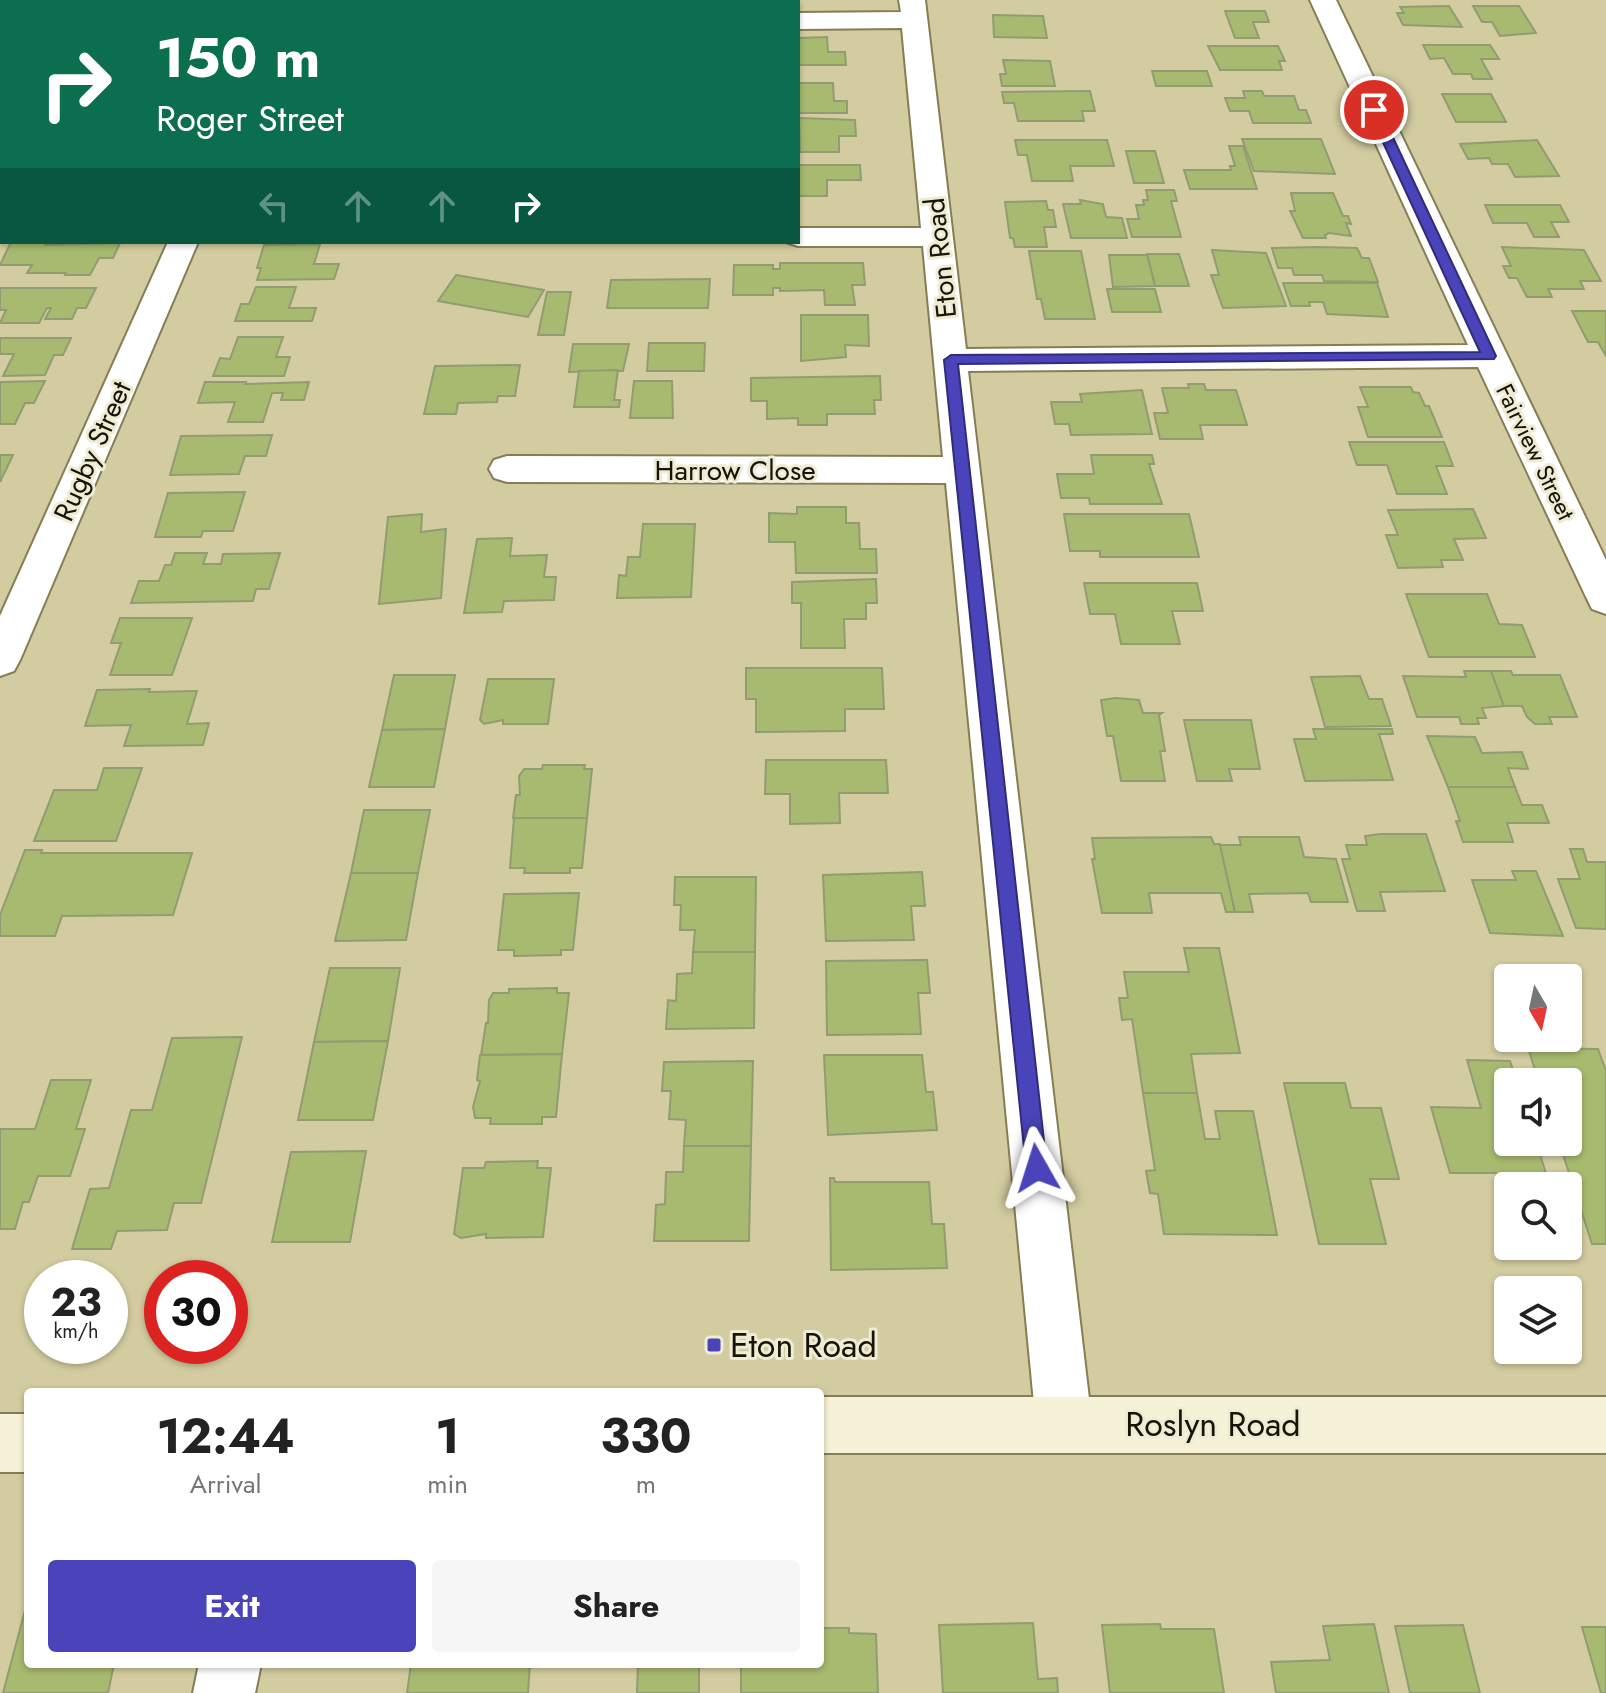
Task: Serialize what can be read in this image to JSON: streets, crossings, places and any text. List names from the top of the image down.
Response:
{
  "streets": {
    "street": [
      "Eton Road",
      "Rugby Street",
      "Fairview Street",
      "Harrow Close",
      "Roslyn Road"
    ]
  },
  "crossings": [
    ["Eton Road", "Harrow Close"],
    ["Eton Road", "Roslyn Road"]
  ],
  "places": {
    "transit": ["Eton Road"]
  },
  "north": "bottom",
  "page": {
    "turn": ["150 m", "Roger Street"],
    "speed": "23 km/h",
    "limit": "30",
    "eta": [
      "12:44",
      "Arrival",
      "1",
      "min",
      "330",
      "m"
    ],
    "buttons": ["Exit", "Share"]
  }
}
